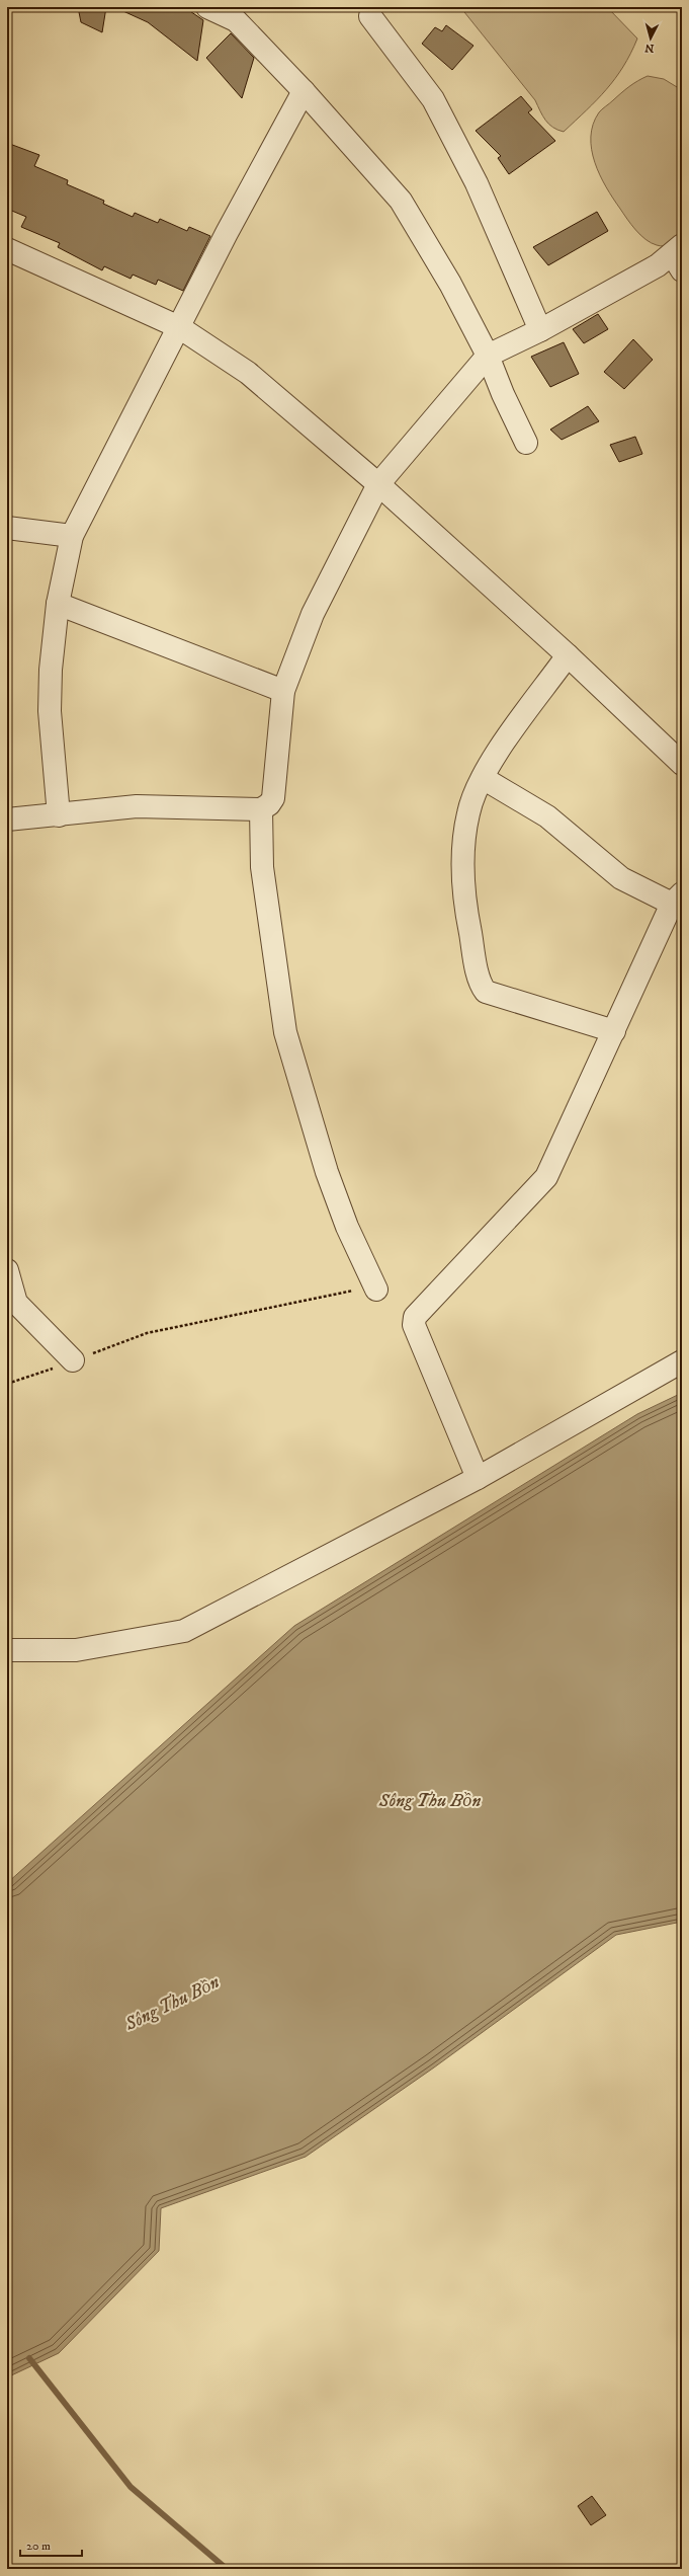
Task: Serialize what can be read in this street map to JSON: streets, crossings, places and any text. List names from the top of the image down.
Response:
{
  "water": ["Sông Thu Bồn"],
  "scale_bar": "20 m",
  "north": "bottom"
}
